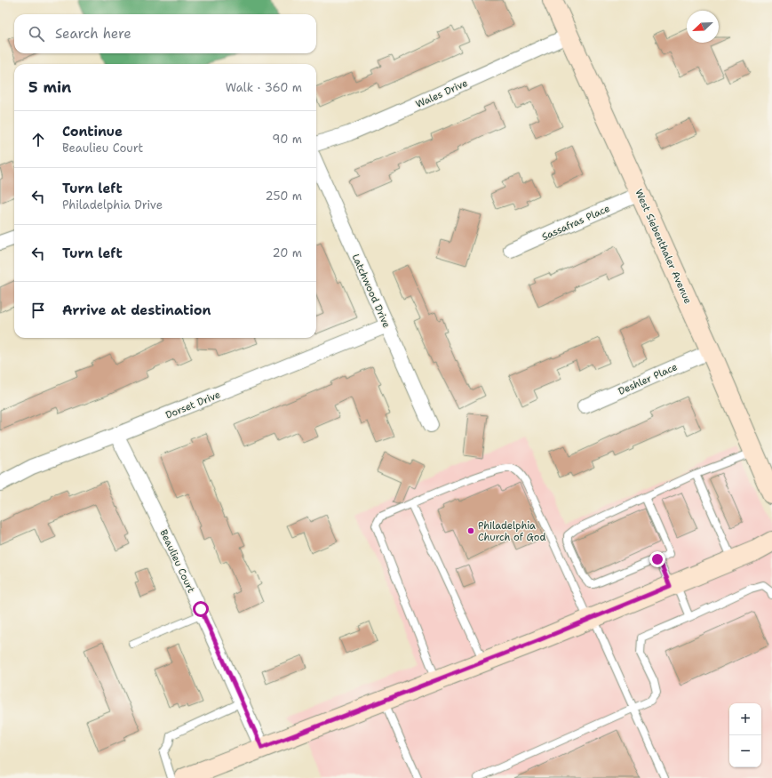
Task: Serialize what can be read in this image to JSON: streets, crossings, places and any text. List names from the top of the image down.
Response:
{
  "streets": {
    "main road": ["West Siebenthaler Avenue"],
    "street": [
      "Wales Drive",
      "Sassafras Place",
      "Latchwood Drive",
      "Deshler Place",
      "Dorset Drive",
      "Beaulieu Court"
    ]
  },
  "crossings": [
    ["Wales Drive", "West Siebenthaler Avenue"],
    ["Sassafras Place", "West Siebenthaler Avenue"],
    ["West Siebenthaler Avenue", "Deshler Place"],
    ["Latchwood Drive", "Dorset Drive"],
    ["Dorset Drive", "Beaulieu Court"]
  ],
  "places": ["Philadelphia Church of God"],
  "north": "bottom left",
  "page": {
    "search": "Search here",
    "heading": ["5 min", "Walk · 360 m"],
    "list": [
      ["Continue", "Beaulieu Court", "90 m"],
      ["Turn left", "Philadelphia Drive", "250 m"],
      ["Turn left", "20 m"],
      "Arrive at destination"
    ],
    "map_buttons": ["+", "−"]
  }
}
